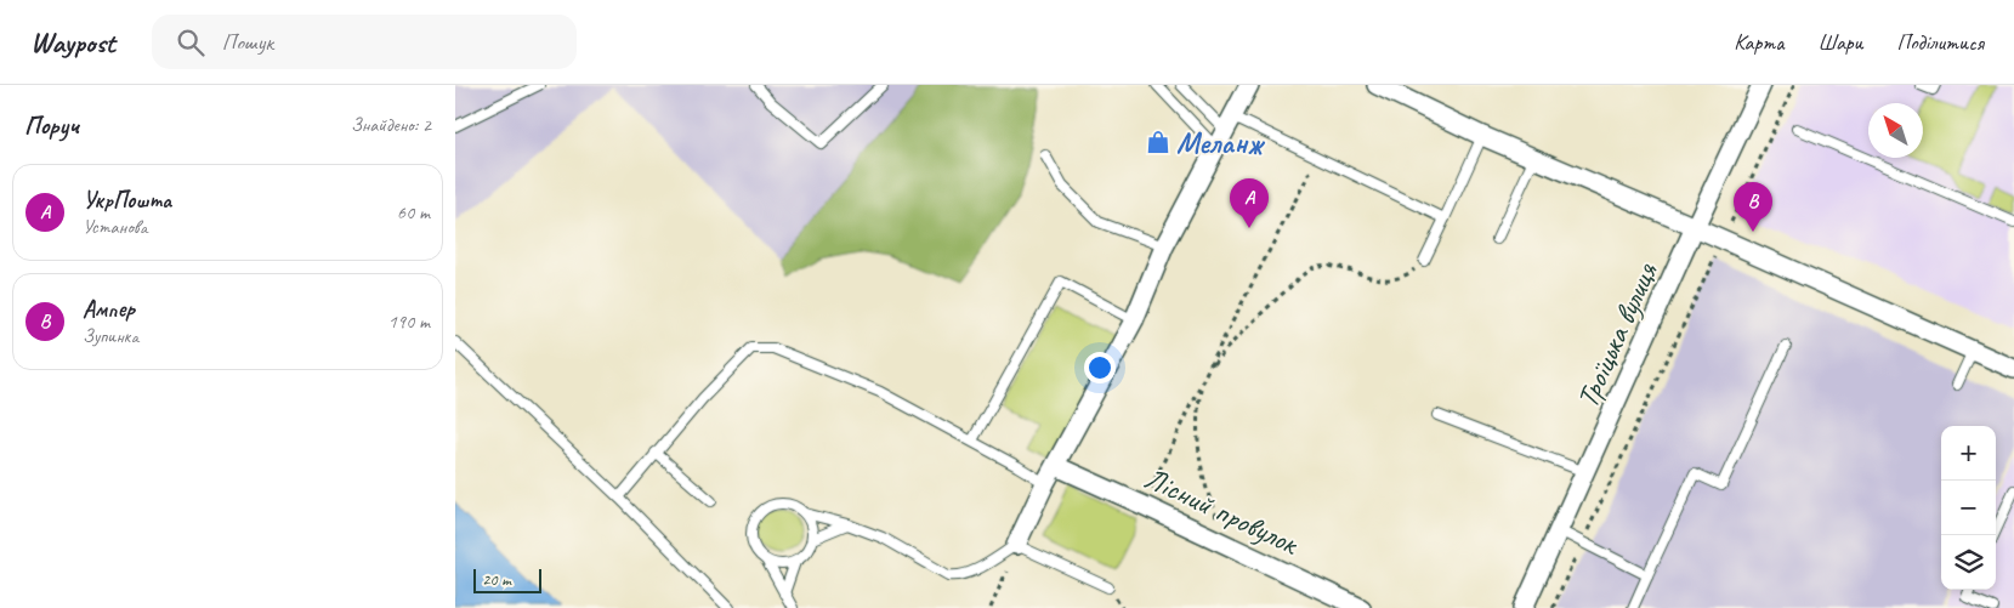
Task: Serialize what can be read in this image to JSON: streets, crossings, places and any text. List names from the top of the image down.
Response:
{
  "streets": {
    "street": ["Троїцька вулиця", "Лісний провулок"]
  },
  "places": {
    "shop": ["Меланж"]
  },
  "scale_bar": "20 m",
  "north": "top left",
  "page": {
    "header": "Waypost",
    "search": "Пошук",
    "nav": ["Карта", "Шари", "Поділитися"],
    "heading": ["Поруч", "Знайдено: 2"],
    "list": [
      {
        "mark": "A",
        "name": "УкрПошта",
        "note": "Установа",
        "value": "60 m"
      },
      {
        "mark": "B",
        "name": "Ампер",
        "note": "Зупинка",
        "value": "190 m"
      }
    ],
    "pins": ["A", "B"],
    "map_buttons": ["+", "−"],
    "scale": "20 m"
  }
}
